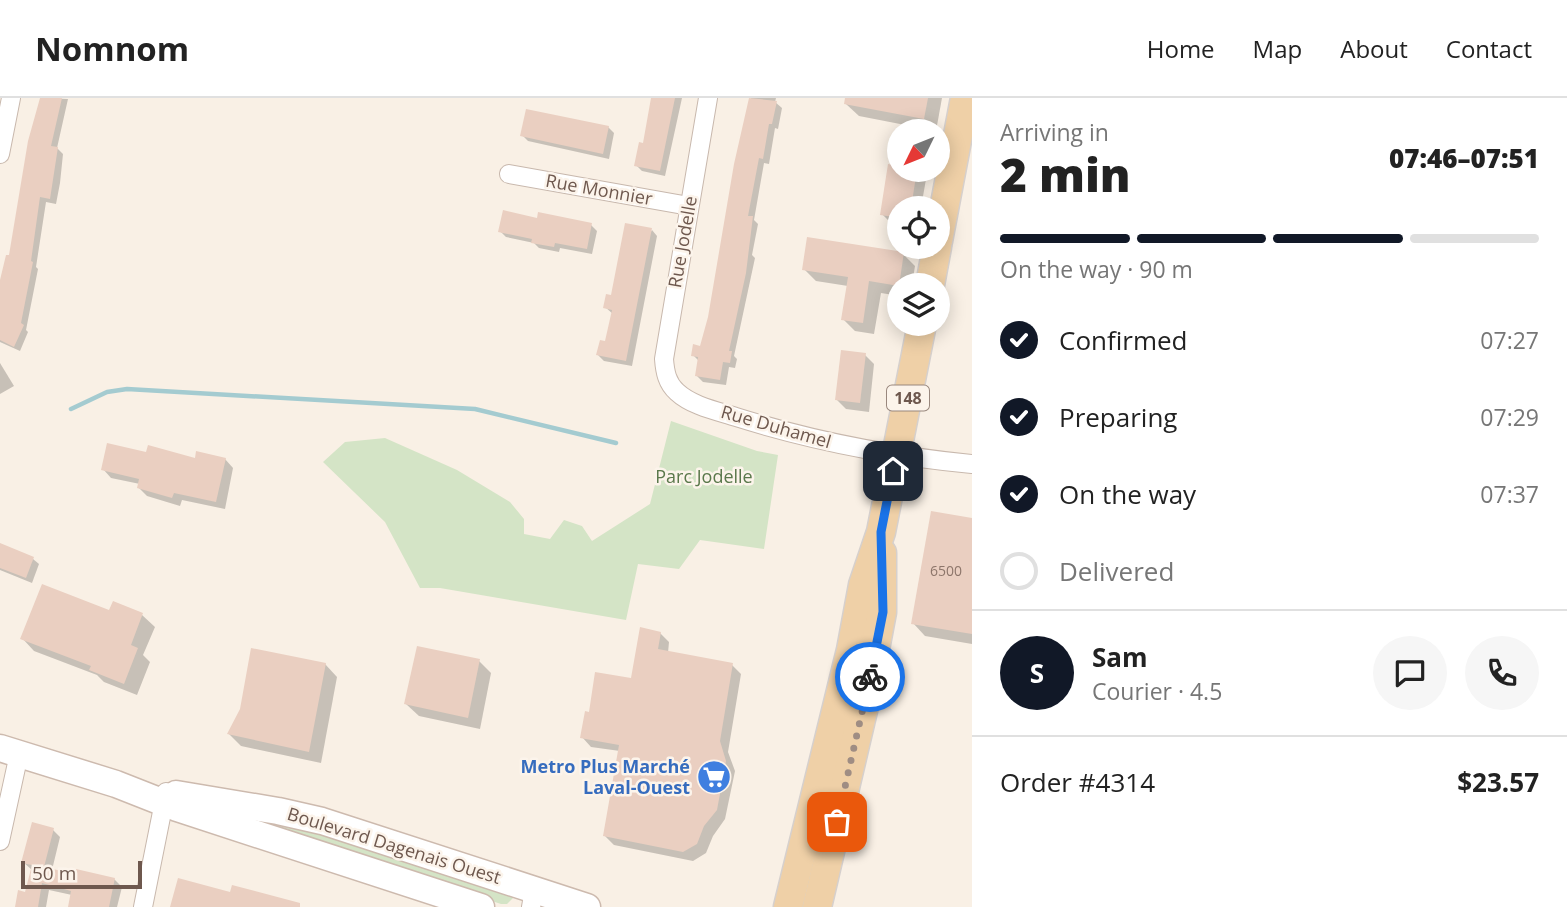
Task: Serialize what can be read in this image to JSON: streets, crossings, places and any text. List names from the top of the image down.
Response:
{
  "streets": {
    "main road": ["148", "Boulevard Dagenais Ouest"],
    "street": ["Rue Monnier", "Rue Jodelle", "Rue Duhamel"]
  },
  "crossings": [
    ["Rue Monnier", "Rue Jodelle"],
    ["Rue Jodelle", "Rue Duhamel"],
    ["148", "Rue Duhamel"]
  ],
  "parks": ["Parc Jodelle"],
  "places": {
    "supermarket": ["Metro Plus Marché Laval-Ouest"]
  },
  "house_numbers": ["6500"],
  "scale_bar": "50 m",
  "north": "bottom left",
  "page": {
    "header": "Nomnom",
    "nav": [
      "Home",
      "Map",
      "About",
      "Contact"
    ],
    "heading": ["2 min", "Arriving in", "07:46–07:51"],
    "panel": [
      "Sam",
      "Courier · 4.5",
      "Order #4314",
      "$23.57"
    ],
    "bar": "On the way · 90 m",
    "list": [
      ["Confirmed", "07:27"],
      ["Preparing", "07:29"],
      ["On the way", "07:37"],
      "Delivered"
    ],
    "round": "S",
    "scale": "50 m"
  }
}
